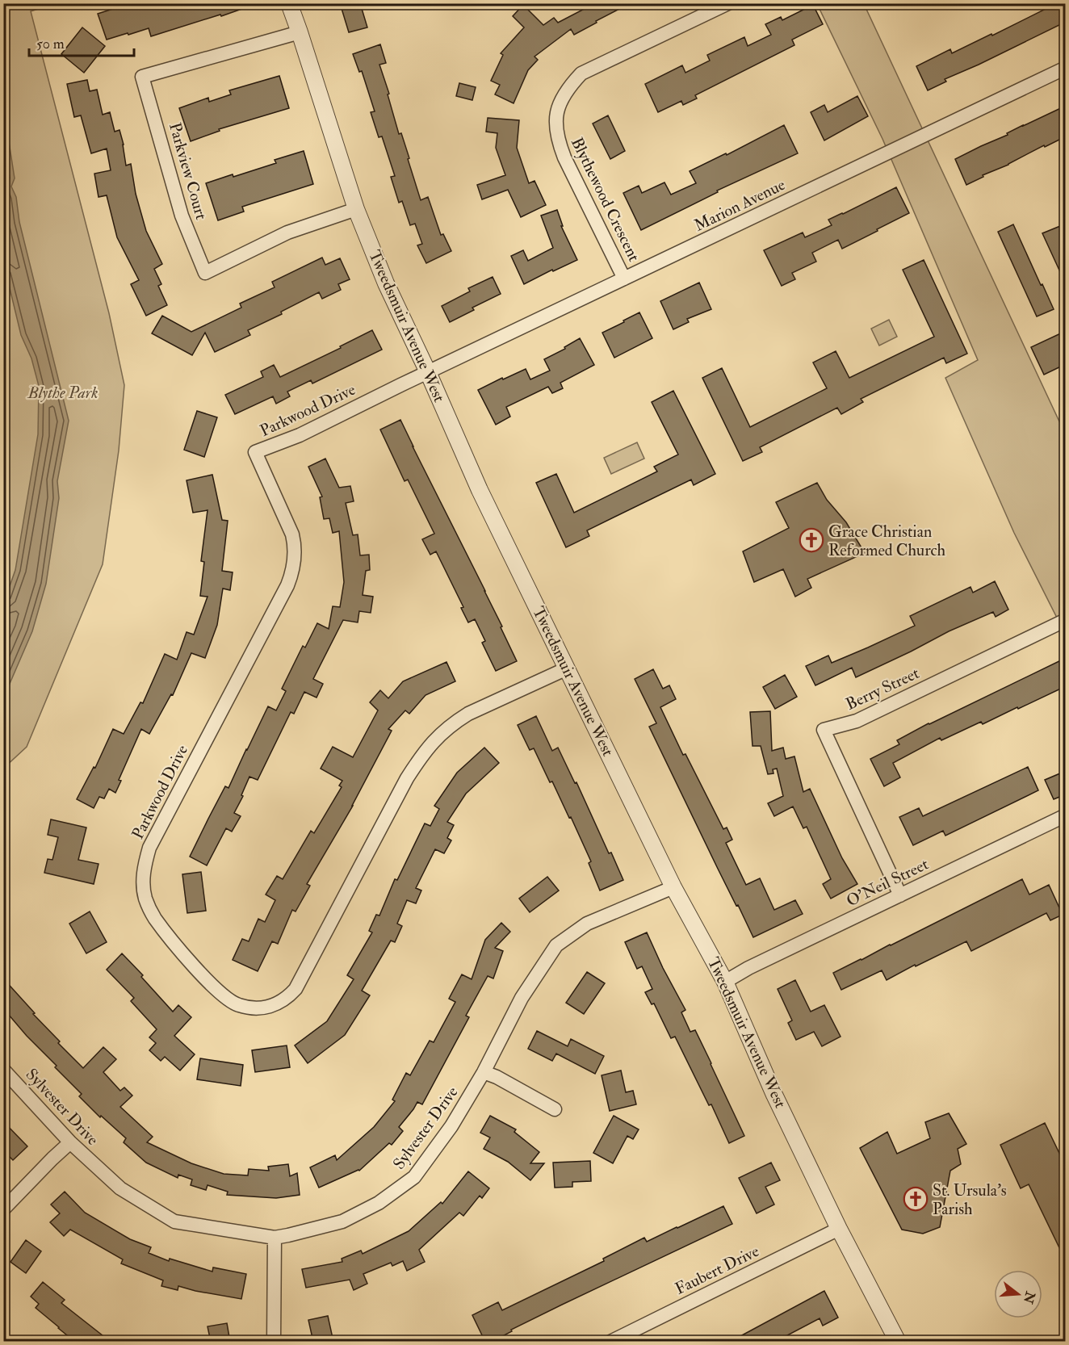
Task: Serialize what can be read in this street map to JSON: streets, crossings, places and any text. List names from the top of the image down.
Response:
{
  "streets": {
    "street": [
      "Parkview Court",
      "Blythewood Crescent",
      "Marion Avenue",
      "Tweedsmuir Avenue West",
      "Parkwood Drive",
      "Berry Street",
      "O'Neil Street",
      "Sylvester Drive",
      "Faubert Drive"
    ]
  },
  "crossings": [
    ["Parkview Court", "Tweedsmuir Avenue West"],
    ["Blythewood Crescent", "Marion Avenue"],
    ["Marion Avenue", "Tweedsmuir Avenue West"],
    ["Marion Avenue", "Parkwood Drive"],
    ["Tweedsmuir Avenue West", "Parkwood Drive"],
    ["Tweedsmuir Avenue West", "O'Neil Street"],
    ["Tweedsmuir Avenue West", "Sylvester Drive"],
    ["Tweedsmuir Avenue West", "Faubert Drive"],
    ["Berry Street", "O'Neil Street"]
  ],
  "parks": ["Blythe Park"],
  "places": {
    "church": ["Grace Christian Reformed Church", "St. Ursula's Parish"]
  },
  "scale_bar": "50 m",
  "north": "right"
}
